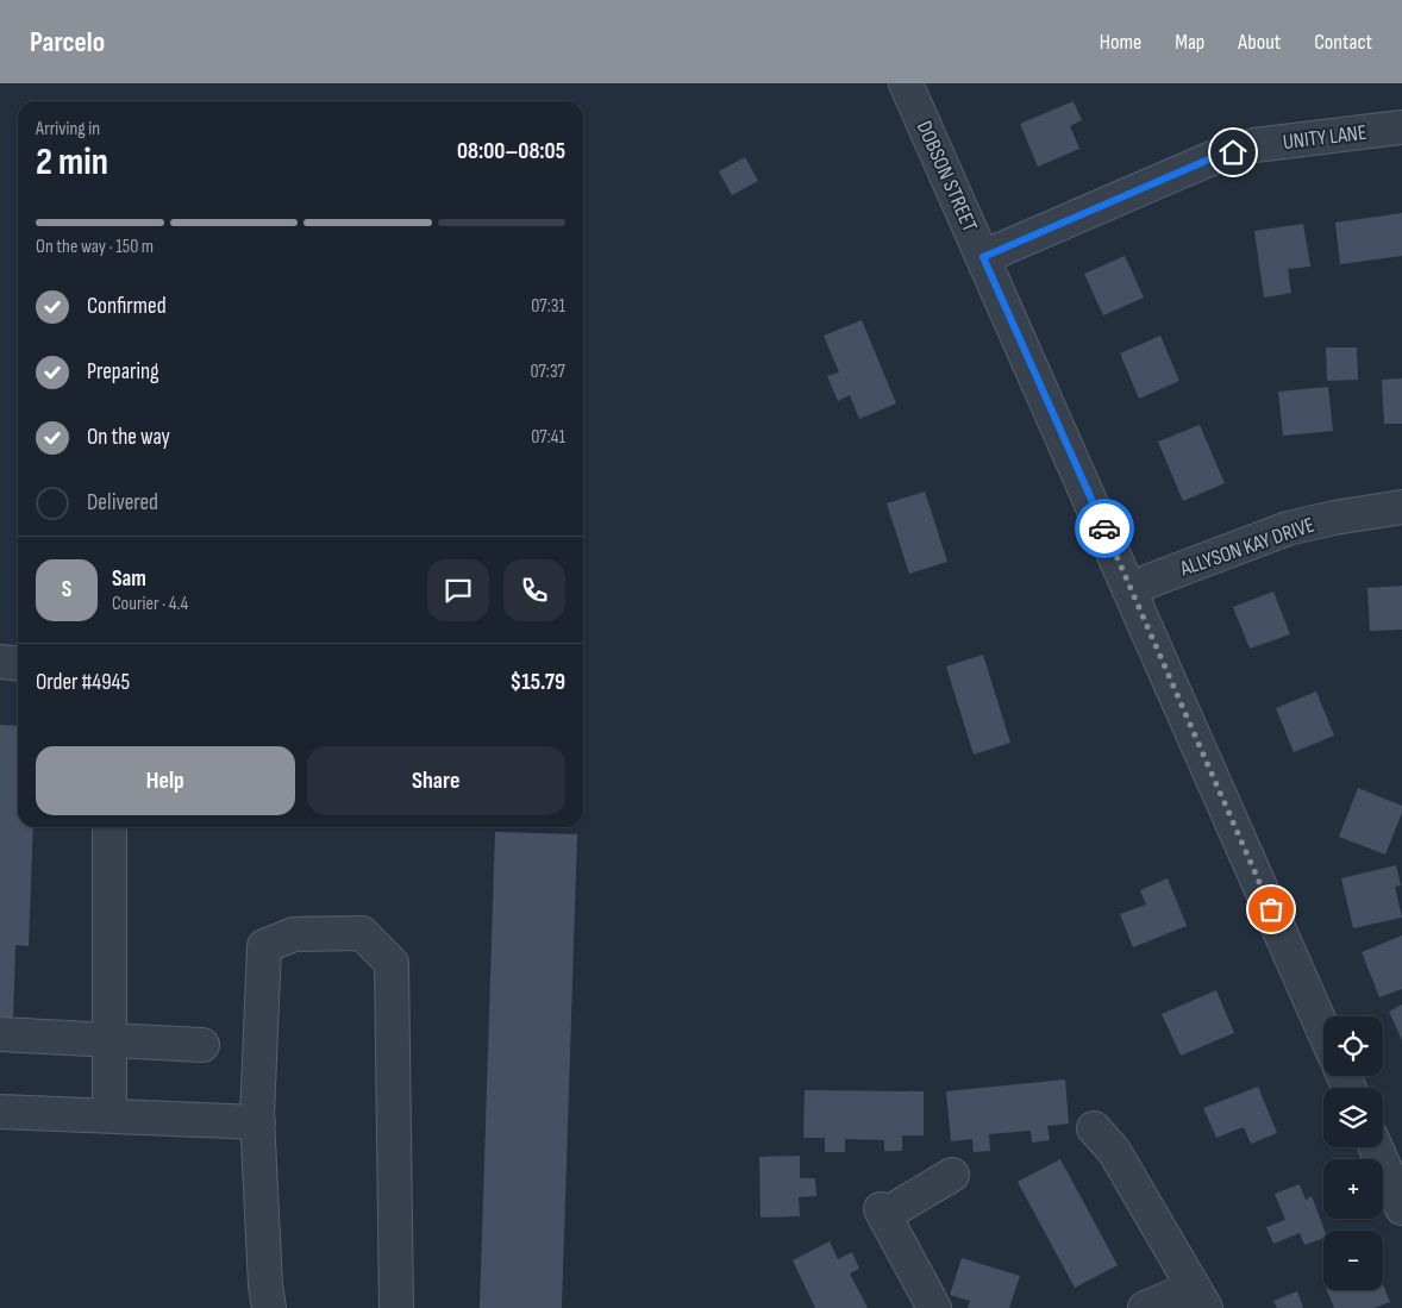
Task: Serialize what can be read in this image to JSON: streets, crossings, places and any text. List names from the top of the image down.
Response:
{
  "streets": {
    "street": ["UNITY LANE", "DOBSON STREET", "ALLYSON KAY DRIVE"]
  },
  "crossings": [
    ["UNITY LANE", "DOBSON STREET"],
    ["DOBSON STREET", "ALLYSON KAY DRIVE"]
  ],
  "page": {
    "header": "Parcelo",
    "nav": [
      "Home",
      "Map",
      "About",
      "Contact"
    ],
    "heading": ["2 min", "Arriving in", "08:00–08:05"],
    "panel": [
      "Sam",
      "Courier · 4.4",
      "Order #4945",
      "$15.79"
    ],
    "bar": "On the way · 150 m",
    "list": [
      ["Confirmed", "07:31"],
      ["Preparing", "07:37"],
      ["On the way", "07:41"],
      "Delivered"
    ],
    "round": "S",
    "buttons": ["Help", "Share"],
    "map_buttons": ["+", "−"]
  }
}
